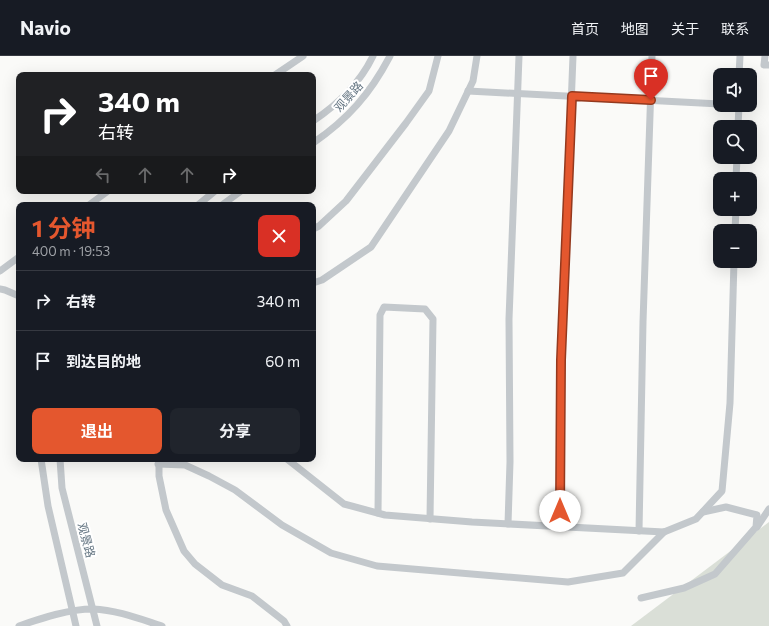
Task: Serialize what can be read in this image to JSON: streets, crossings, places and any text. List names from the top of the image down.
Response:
{
  "streets": {
    "street": ["观景路"]
  },
  "page": {
    "header": "Navio",
    "nav": [
      "首页",
      "地图",
      "关于",
      "联系"
    ],
    "map_buttons": ["+", "−"],
    "turn": ["340 m", "右转"],
    "heading": ["1 分钟", "400 m · 19:53"],
    "list": [
      {
        "name": "右转",
        "value": "340 m"
      },
      {
        "name": "到达目的地",
        "value": "60 m"
      }
    ],
    "buttons": ["退出", "分享"]
  }
}
